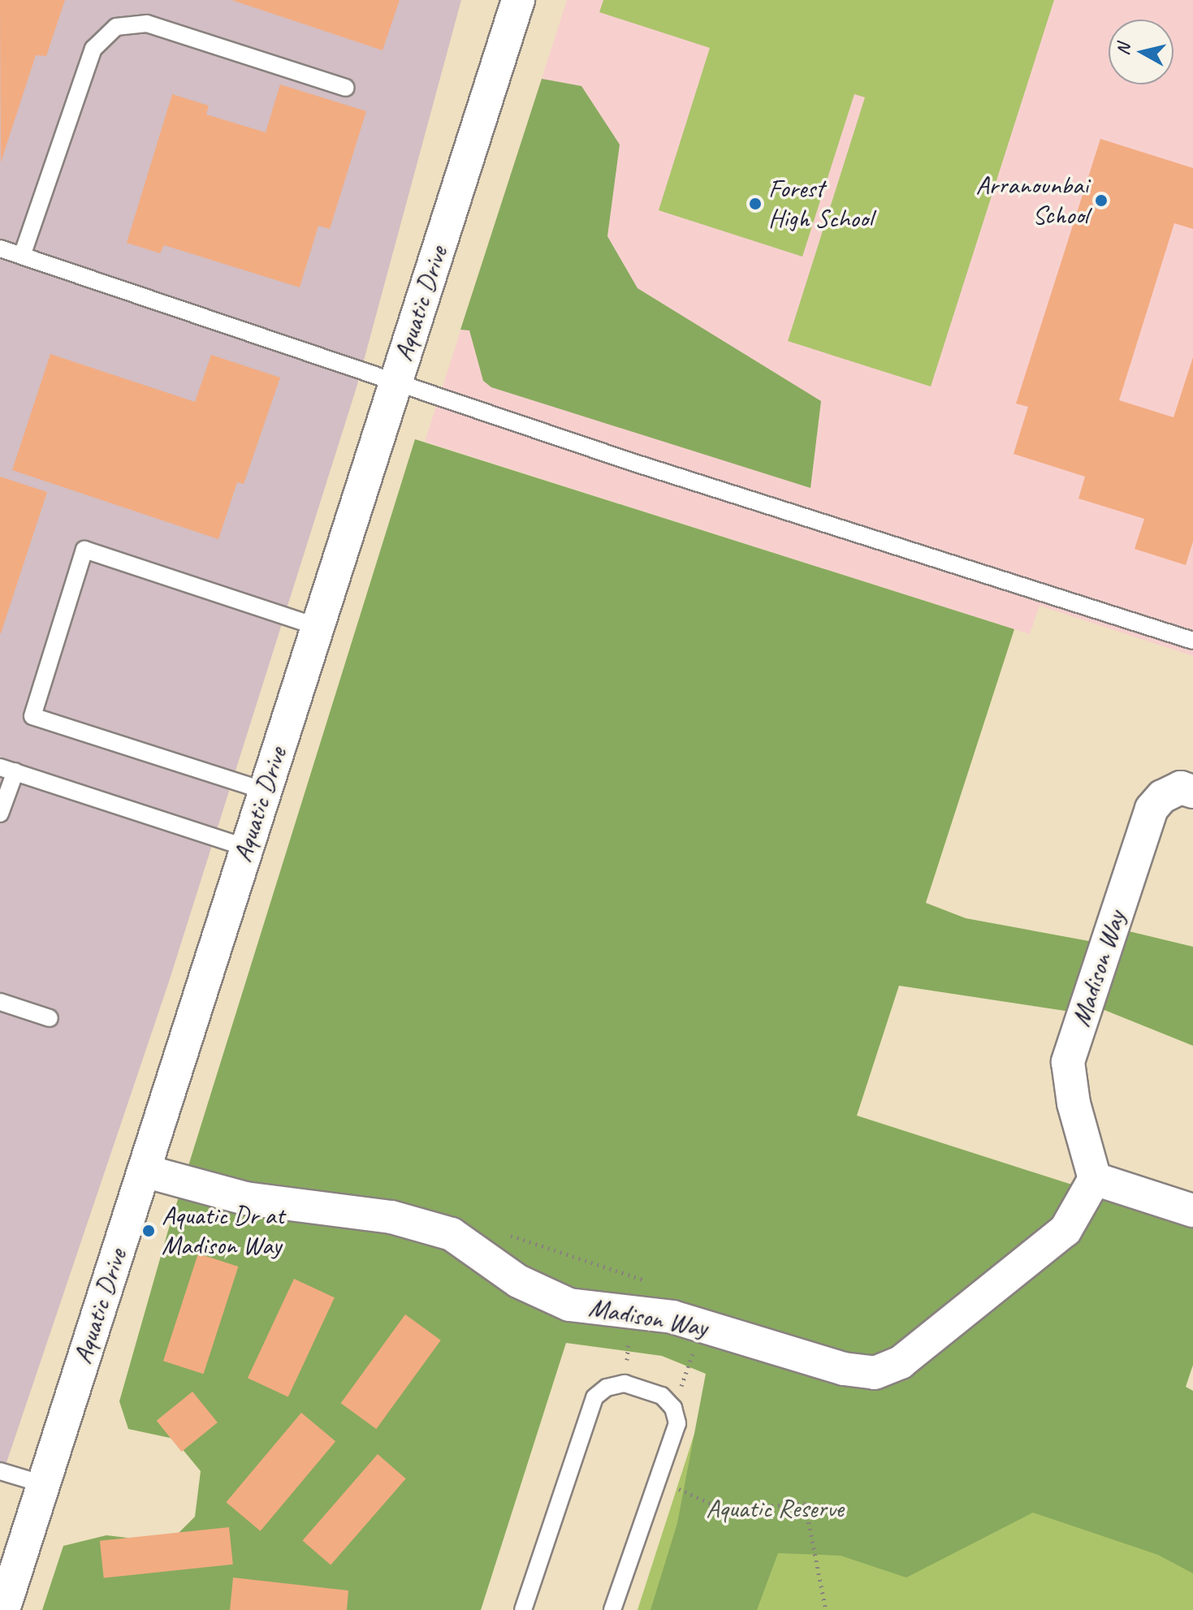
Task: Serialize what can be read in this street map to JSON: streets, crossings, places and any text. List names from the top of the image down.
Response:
{
  "streets": {
    "street": ["Aquatic Drive", "Madison Way"]
  },
  "crossings": [
    ["Aquatic Drive", "Madison Way"]
  ],
  "parks": ["Aquatic Reserve"],
  "places": ["Arranounbai School", "Forest High School", "Aquatic Dr at Madison Way"],
  "north": "left"
}
